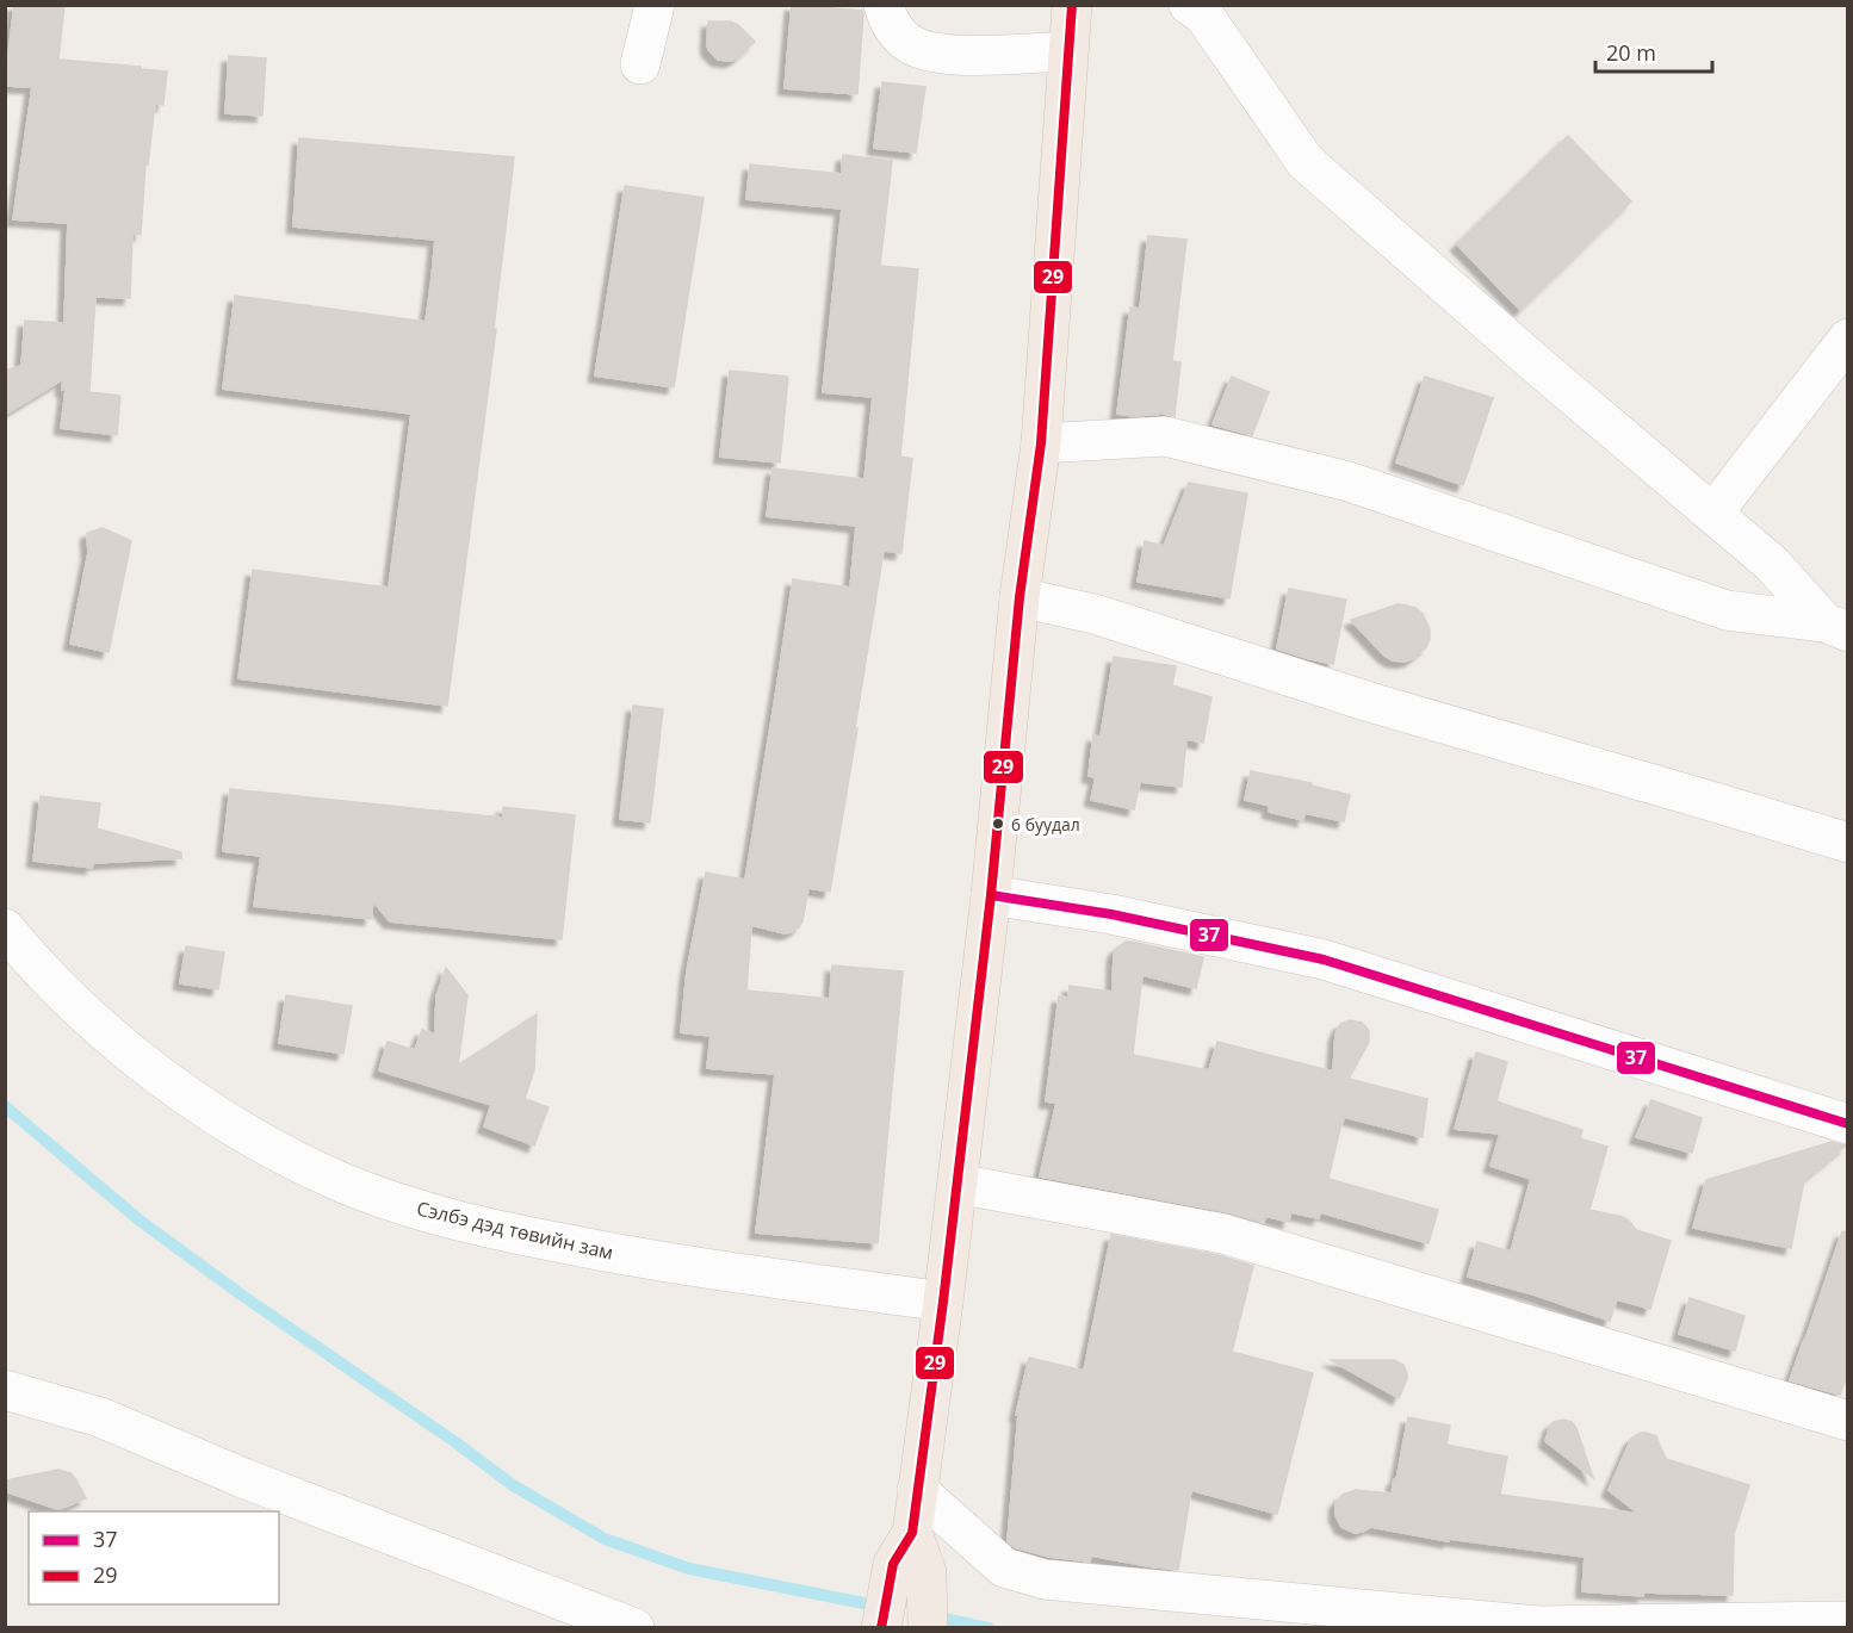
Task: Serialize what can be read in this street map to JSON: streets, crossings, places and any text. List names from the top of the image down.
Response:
{
  "streets": {
    "street": ["Сэлбэ дэд төвийн зам"]
  },
  "places": ["6 буудал"],
  "lines": ["transit line 29", "transit line 37"],
  "legend": ["37", "29"],
  "scale_bar": "20 m"
}
